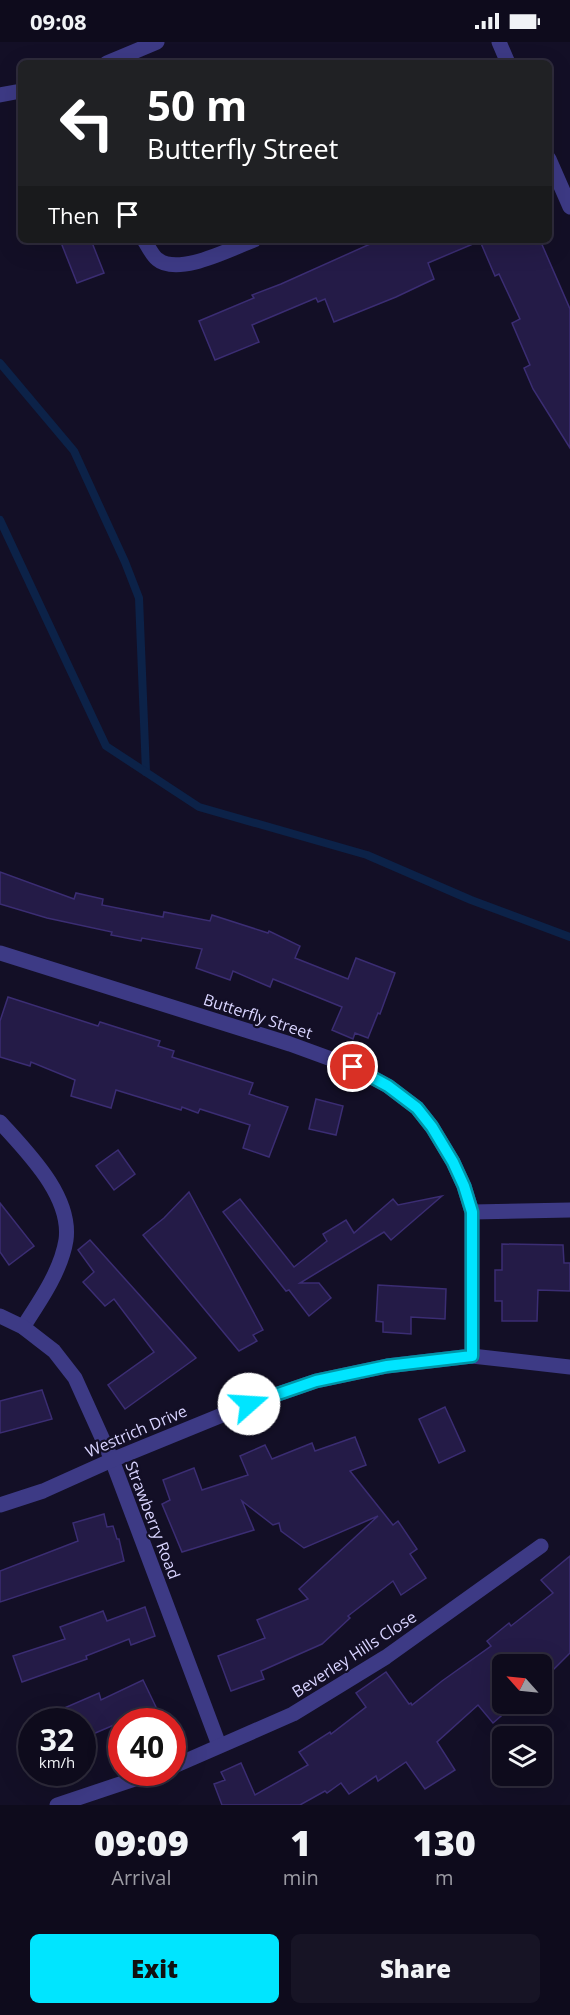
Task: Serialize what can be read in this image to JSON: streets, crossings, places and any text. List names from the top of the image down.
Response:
{
  "streets": {
    "street": [
      "Butterfly Street",
      "Westrich Drive",
      "Strawberry Road",
      "Beverley Hills Close"
    ]
  },
  "crossings": [
    ["Butterfly Street", "Westrich Drive"],
    ["Westrich Drive", "Strawberry Road"],
    ["Strawberry Road", "Beverley Hills Close"]
  ],
  "north": "top left",
  "page": {
    "status": "09:08",
    "turn": ["50 m", "Butterfly Street"],
    "then": "Then",
    "speed": "32 km/h",
    "limit": "40",
    "eta": [
      "09:09",
      "Arrival",
      "1",
      "min",
      "130",
      "m"
    ],
    "buttons": ["Exit", "Share"]
  }
}
